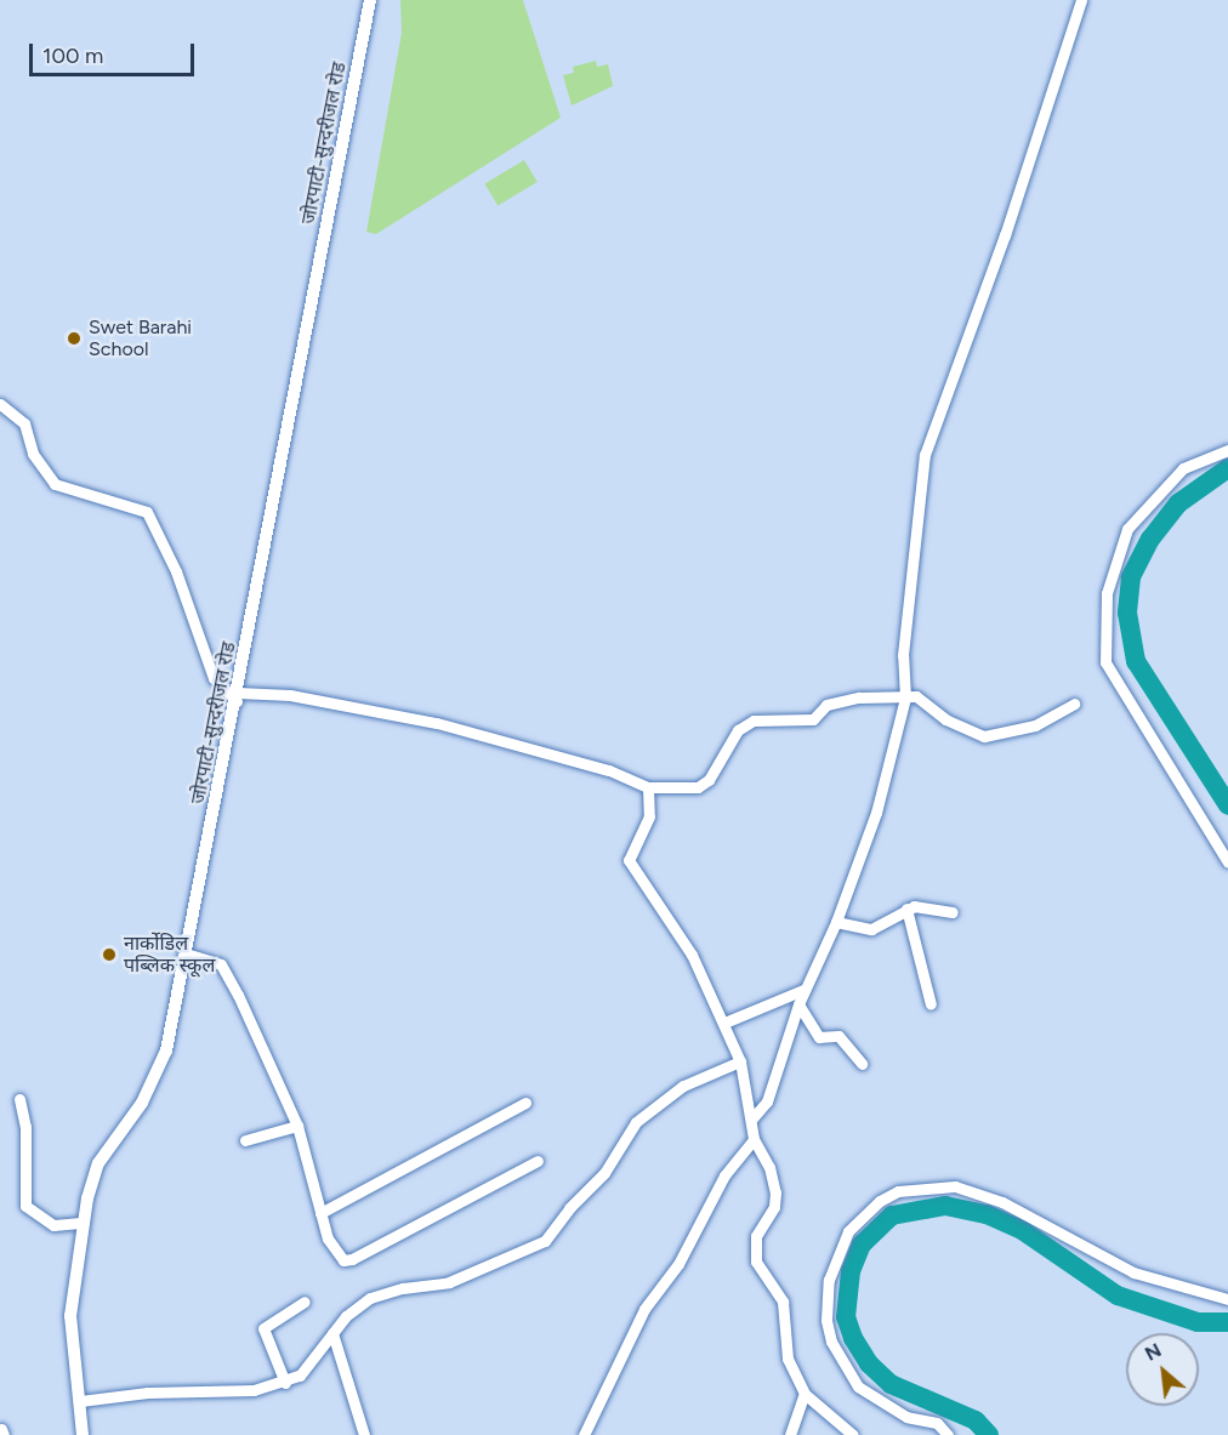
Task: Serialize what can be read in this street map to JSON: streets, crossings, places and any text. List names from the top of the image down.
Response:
{
  "streets": {
    "main road": ["जोरपाटी-सुन्दरीजल रोड"]
  },
  "places": ["Swet Barahi School", "नार्कोडिल पब्लिक स्कूल"],
  "scale_bar": "100 m",
  "north": "top left"
}
